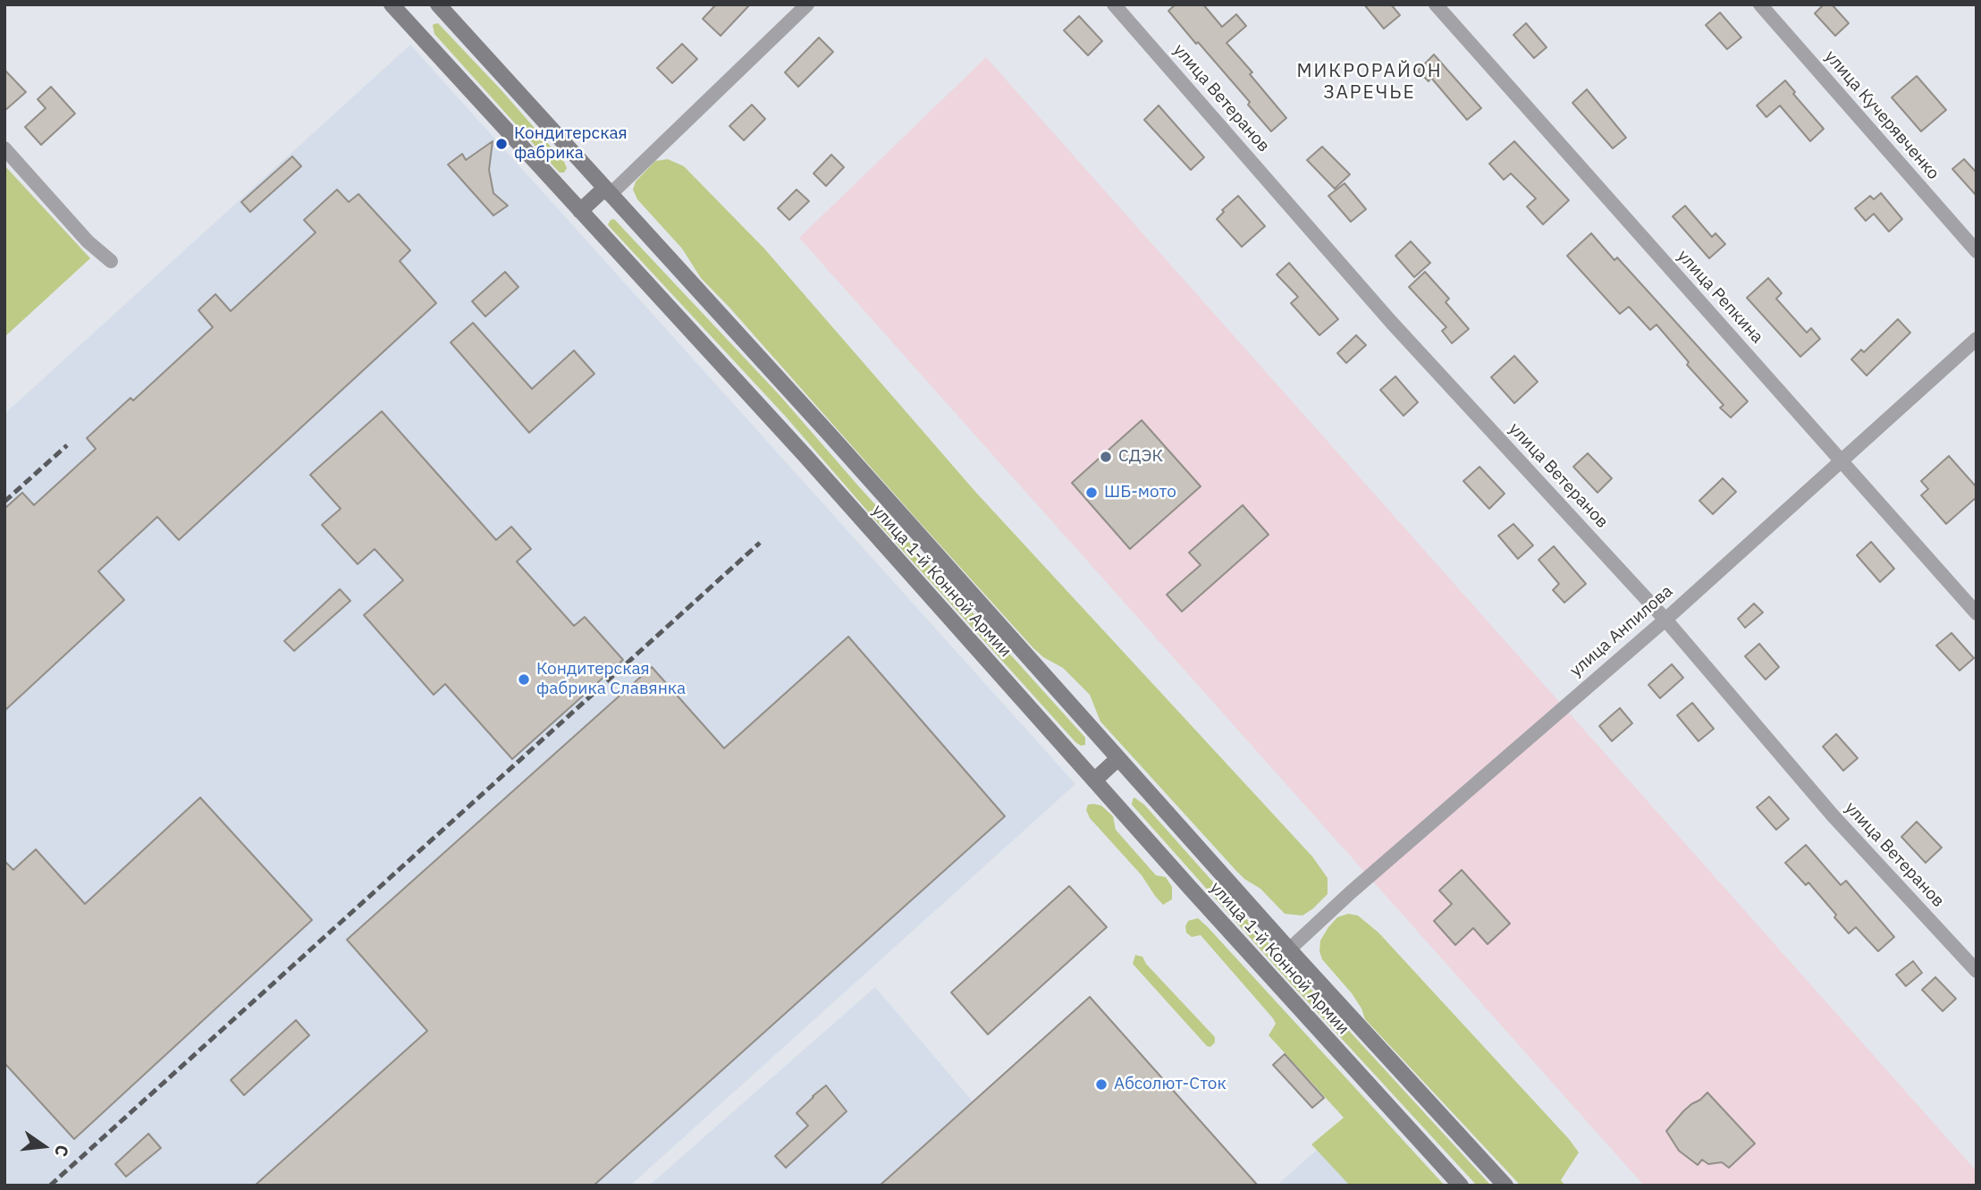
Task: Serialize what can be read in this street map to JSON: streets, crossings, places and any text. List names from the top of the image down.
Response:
{
  "streets": {
    "main road": ["улица 1-й Конной Армии"],
    "street": [
      "улица Ветеранов",
      "улица Кучерявченко",
      "улица Репкина",
      "улица Анпилова"
    ]
  },
  "crossings": [
    ["улица Ветеранов", "улица Анпилова"],
    ["улица Репкина", "улица Анпилова"],
    ["улица 1-й Конной Армии", "улица Анпилова"]
  ],
  "districts": ["МИКРОРАЙОН ЗАРЕЧЬЕ"],
  "places": [
    "Кондитерская фабрика",
    "СДЭК",
    "ШБ-мото",
    "Кондитерская фабрика Славянка",
    "Абсолют-Сток"
  ],
  "north": "right"
}
